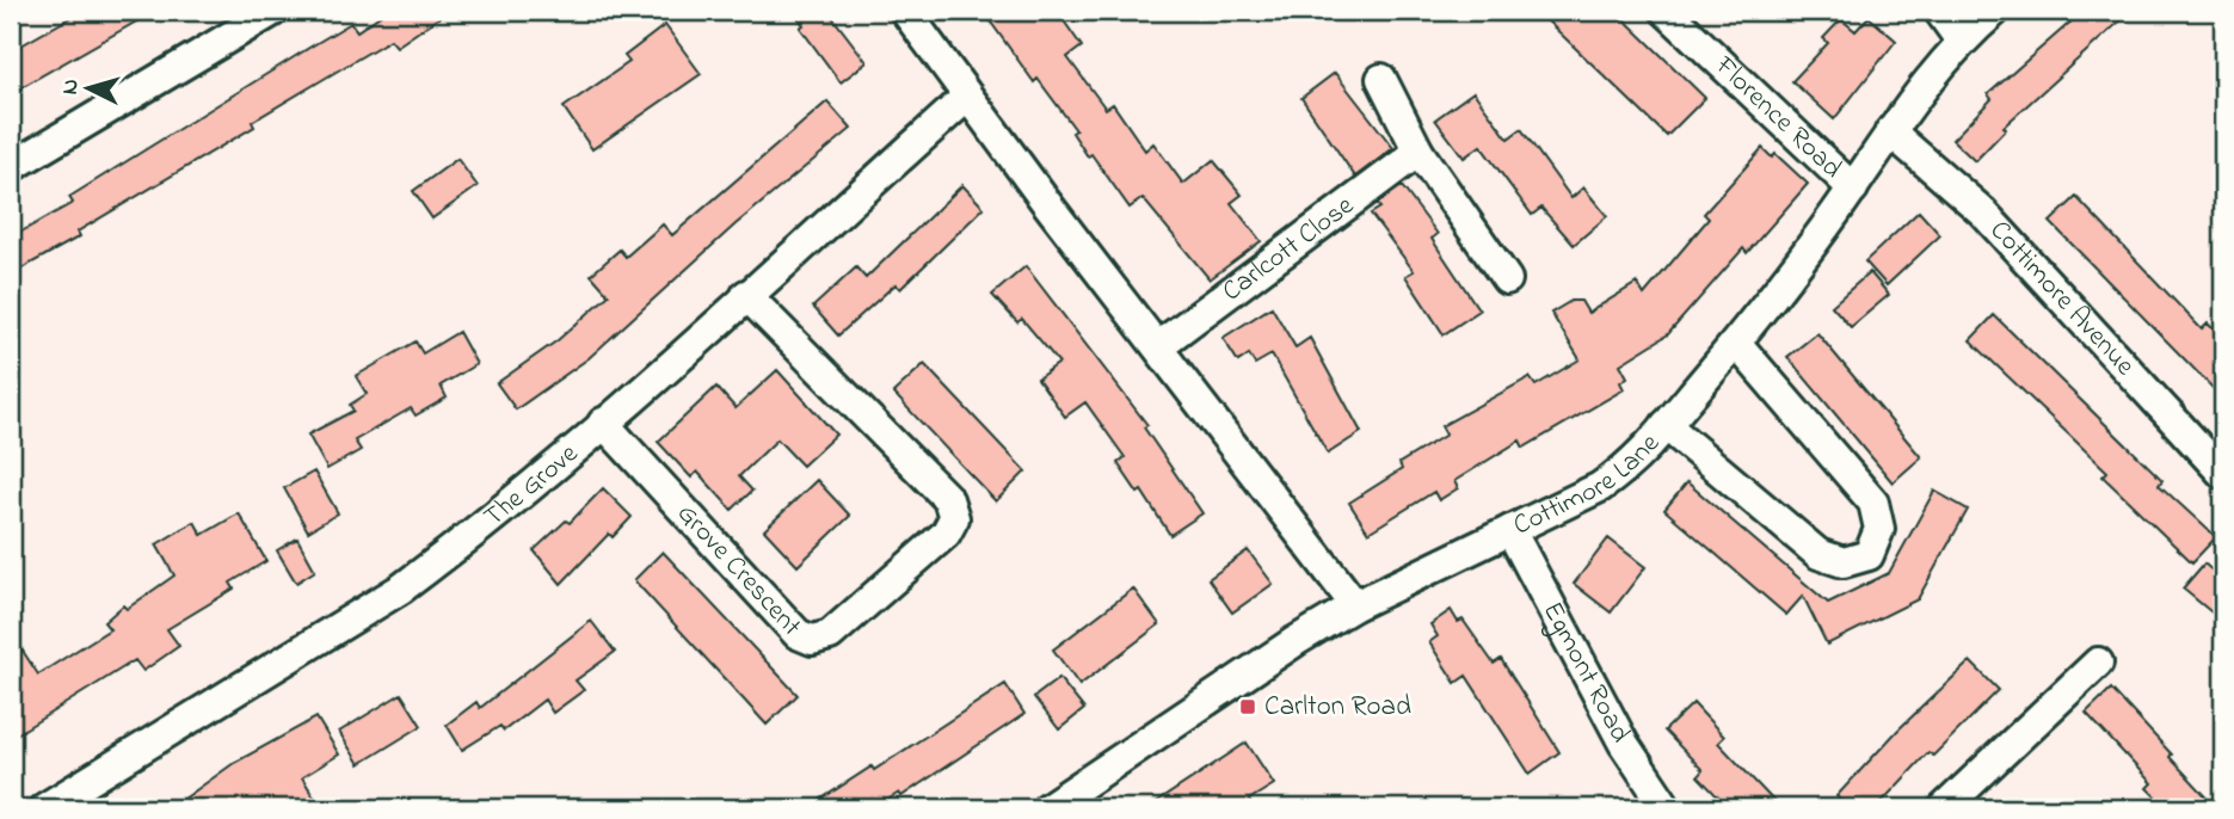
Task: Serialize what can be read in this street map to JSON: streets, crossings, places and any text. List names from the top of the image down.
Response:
{
  "streets": {
    "street": [
      "Florence Road",
      "Carlcott Close",
      "Cottimore Avenue",
      "Cottimore Lane",
      "The Grove",
      "Grove Crescent",
      "Egmont Road"
    ]
  },
  "crossings": [
    ["Florence Road", "Cottimore Lane"],
    ["Cottimore Avenue", "Cottimore Lane"],
    ["Cottimore Lane", "Egmont Road"],
    ["The Grove", "Grove Crescent"]
  ],
  "places": {
    "transit": ["Carlton Road"]
  },
  "north": "left"
}
